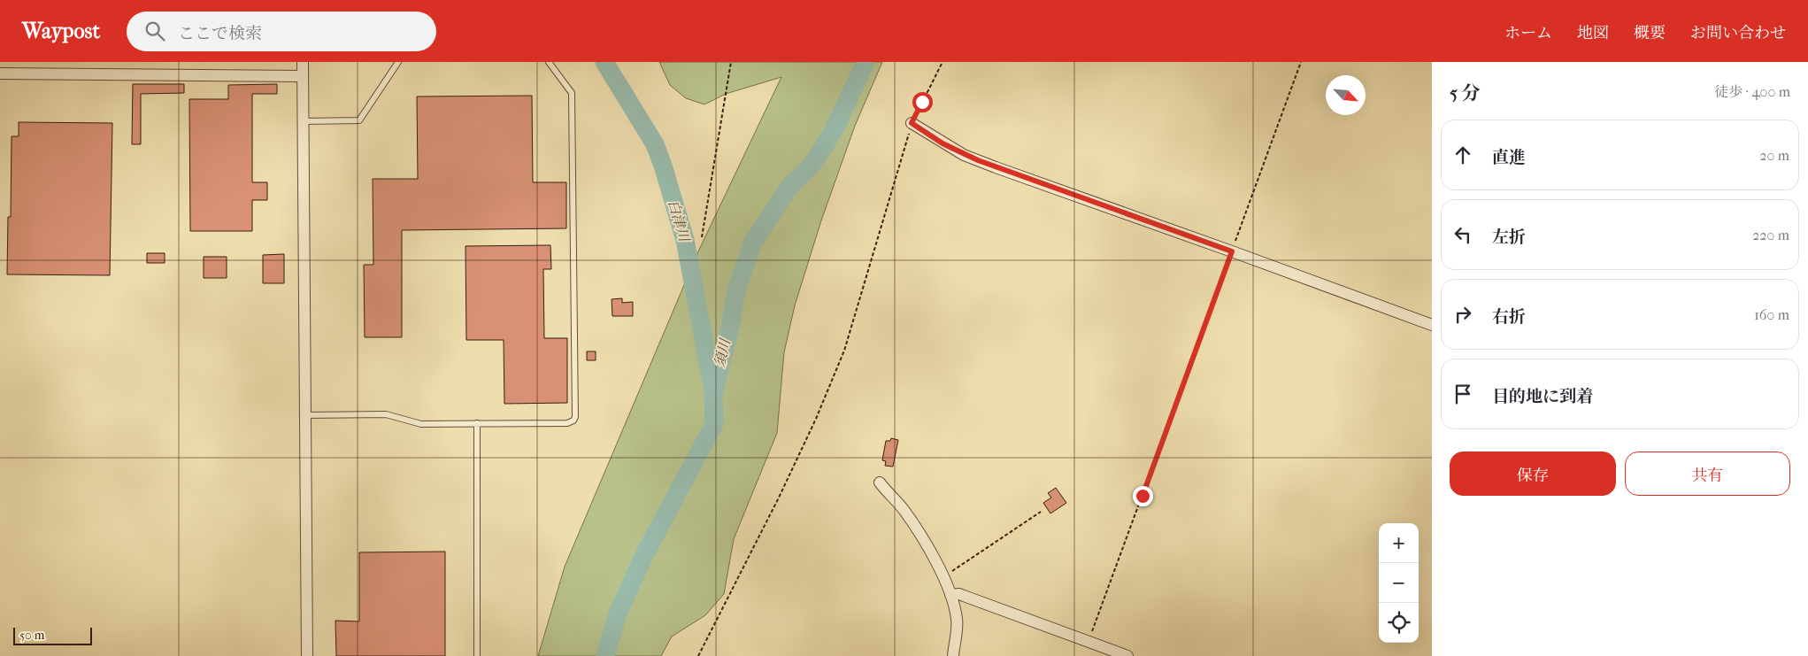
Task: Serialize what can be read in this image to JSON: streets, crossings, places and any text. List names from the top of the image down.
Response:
{
  "water": ["白津川", "須川"],
  "scale_bar": "50 m",
  "north": "bottom right",
  "page": {
    "header": "Waypost",
    "search": "ここで検索",
    "nav": [
      "ホーム",
      "地図",
      "概要",
      "お問い合わせ"
    ],
    "heading": ["5 分", "徒歩 · 400 m"],
    "list": [
      ["直進", "20 m"],
      ["左折", "220 m"],
      ["右折", "160 m"],
      "目的地に到着"
    ],
    "buttons": ["保存", "共有"],
    "map_buttons": ["+", "−"],
    "scale": "50 m"
  }
}
